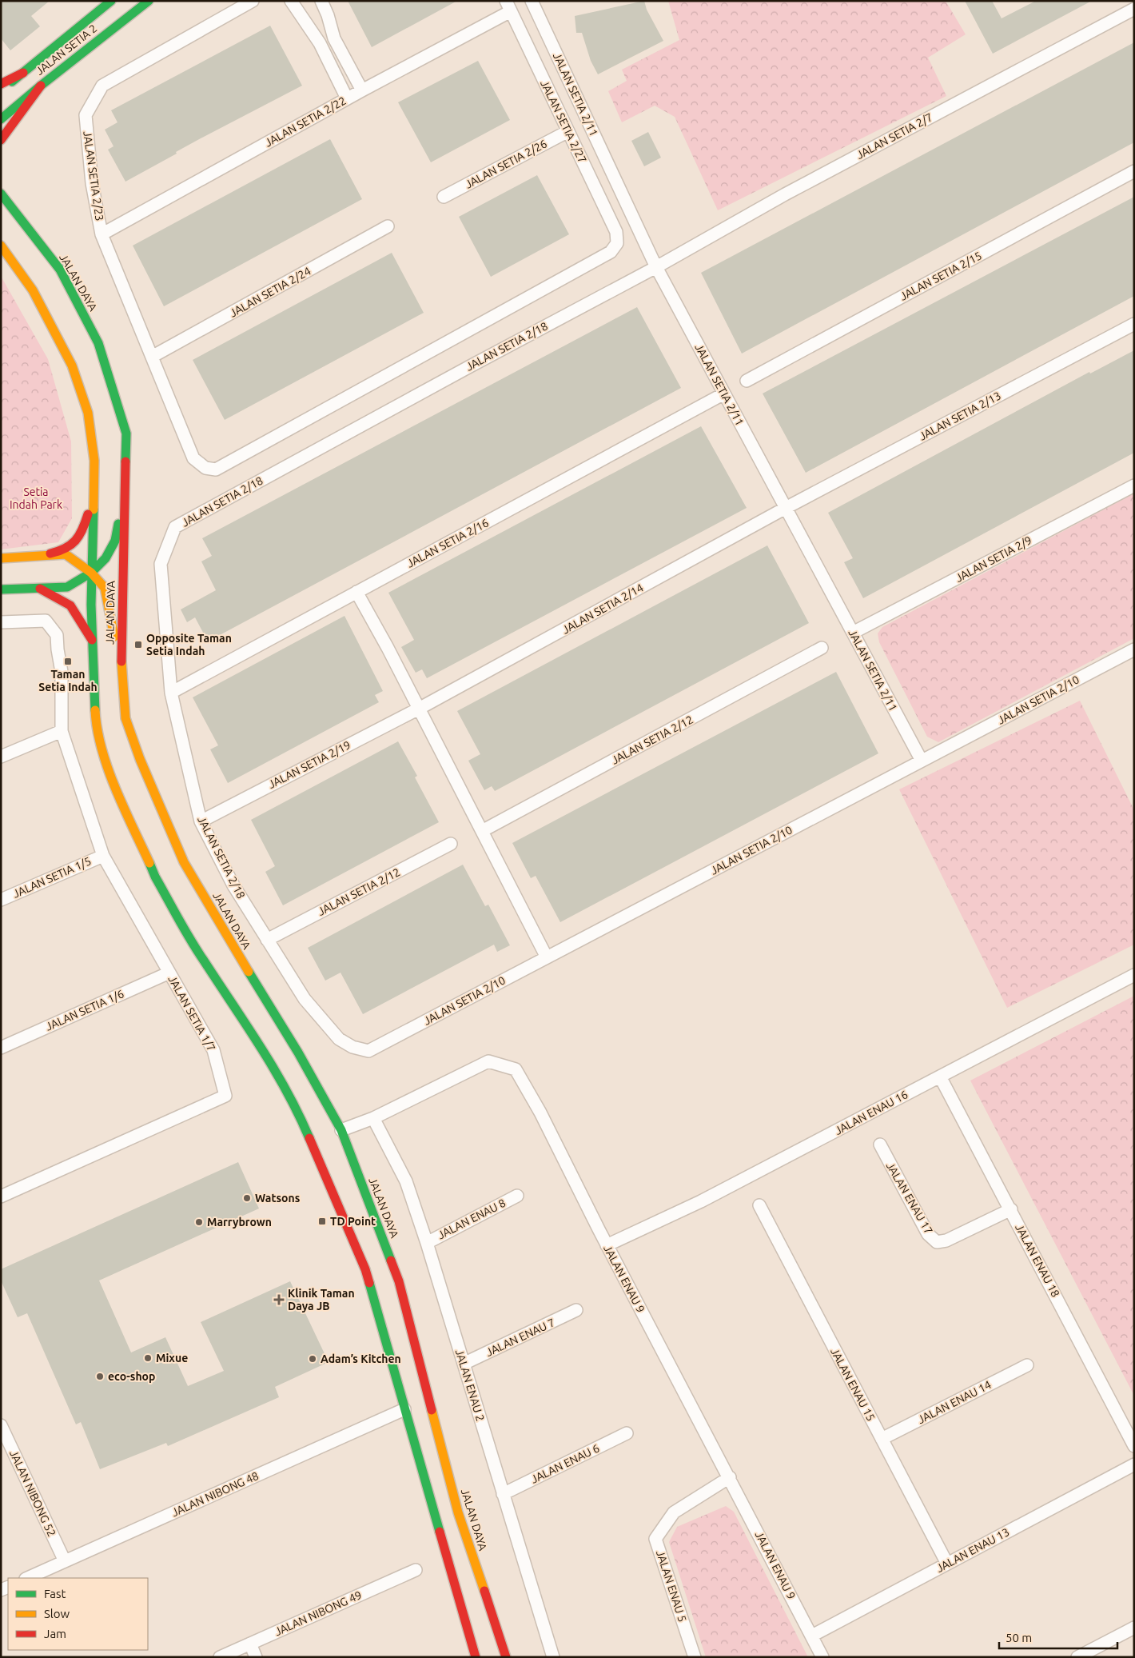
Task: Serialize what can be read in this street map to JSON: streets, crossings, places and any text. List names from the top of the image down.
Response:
{
  "streets": {
    "main road": ["JALAN SETIA 2", "JALAN DAYA"],
    "street": [
      "JALAN SETIA 2/11",
      "JALAN SETIA 2/22",
      "JALAN SETIA 2/27",
      "JALAN SETIA 2/7",
      "JALAN SETIA 2/26",
      "JALAN SETIA 2/23",
      "JALAN SETIA 2/15",
      "JALAN SETIA 2/24",
      "JALAN SETIA 2/18",
      "JALAN SETIA 2/13",
      "JALAN SETIA 2/16",
      "JALAN SETIA 2/9",
      "JALAN SETIA 2/14",
      "JALAN SETIA 2/10",
      "JALAN SETIA 2/12",
      "JALAN SETIA 2/19",
      "JALAN SETIA 1/5",
      "JALAN SETIA 1/6",
      "JALAN SETIA 1/7",
      "JALAN ENAU 16",
      "JALAN ENAU 17",
      "JALAN ENAU 8",
      "JALAN ENAU 18",
      "JALAN ENAU 9",
      "JALAN ENAU 7",
      "JALAN ENAU 15",
      "JALAN ENAU 2",
      "JALAN ENAU 14",
      "JALAN ENAU 6",
      "JALAN NIBONG 52",
      "JALAN NIBONG 48",
      "JALAN ENAU 13",
      "JALAN ENAU 5",
      "JALAN NIBONG 49"
    ]
  },
  "crossings": [
    ["JALAN SETIA 2/11", "JALAN SETIA 2/7"],
    ["JALAN SETIA 2/11", "JALAN SETIA 2/18"],
    ["JALAN SETIA 2/11", "JALAN SETIA 2/13"],
    ["JALAN SETIA 2/11", "JALAN SETIA 2/16"],
    ["JALAN SETIA 2/11", "JALAN SETIA 2/9"],
    ["JALAN SETIA 2/11", "JALAN SETIA 2/14"],
    ["JALAN SETIA 2/11", "JALAN SETIA 2/10"],
    ["JALAN SETIA 2/22", "JALAN SETIA 2/27"],
    ["JALAN SETIA 2/22", "JALAN SETIA 2/23"],
    ["JALAN SETIA 2/27", "JALAN SETIA 2/26"],
    ["JALAN SETIA 2/27", "JALAN SETIA 2/23"],
    ["JALAN SETIA 2/7", "JALAN SETIA 2/18"],
    ["JALAN SETIA 2/23", "JALAN SETIA 2/24"],
    ["JALAN DAYA", "JALAN ENAU 9"],
    ["JALAN DAYA", "JALAN NIBONG 48"],
    ["JALAN SETIA 2/18", "JALAN SETIA 2/16"],
    ["JALAN SETIA 2/18", "JALAN SETIA 2/10"],
    ["JALAN SETIA 2/18", "JALAN SETIA 2/12"],
    ["JALAN SETIA 2/18", "JALAN SETIA 2/19"],
    ["JALAN SETIA 2/13", "JALAN SETIA 2/14"],
    ["JALAN SETIA 2/14", "JALAN SETIA 2/19"],
    ["JALAN SETIA 1/5", "JALAN SETIA 1/7"],
    ["JALAN SETIA 1/6", "JALAN SETIA 1/7"],
    ["JALAN ENAU 16", "JALAN ENAU 18"],
    ["JALAN ENAU 16", "JALAN ENAU 9"],
    ["JALAN ENAU 17", "JALAN ENAU 18"],
    ["JALAN ENAU 8", "JALAN ENAU 2"],
    ["JALAN ENAU 9", "JALAN ENAU 2"],
    ["JALAN ENAU 9", "JALAN ENAU 13"],
    ["JALAN ENAU 9", "JALAN ENAU 5"],
    ["JALAN ENAU 7", "JALAN ENAU 2"],
    ["JALAN ENAU 15", "JALAN ENAU 14"],
    ["JALAN ENAU 15", "JALAN ENAU 13"],
    ["JALAN ENAU 2", "JALAN ENAU 6"],
    ["JALAN NIBONG 52", "JALAN NIBONG 48"]
  ],
  "parks": ["Setia Indah Park"],
  "places": {
    "transit": ["Opposite Taman Setia Indah", "Taman Setia Indah", "TD Point"],
    "other": [
      "Watsons",
      "Marrybrown",
      "Mixue",
      "Adam’s Kitchen",
      "eco-shop"
    ],
    "health": ["Klinik Taman Daya JB"]
  },
  "legend": ["Fast", "Slow", "Jam"],
  "scale_bar": "50 m"
}
